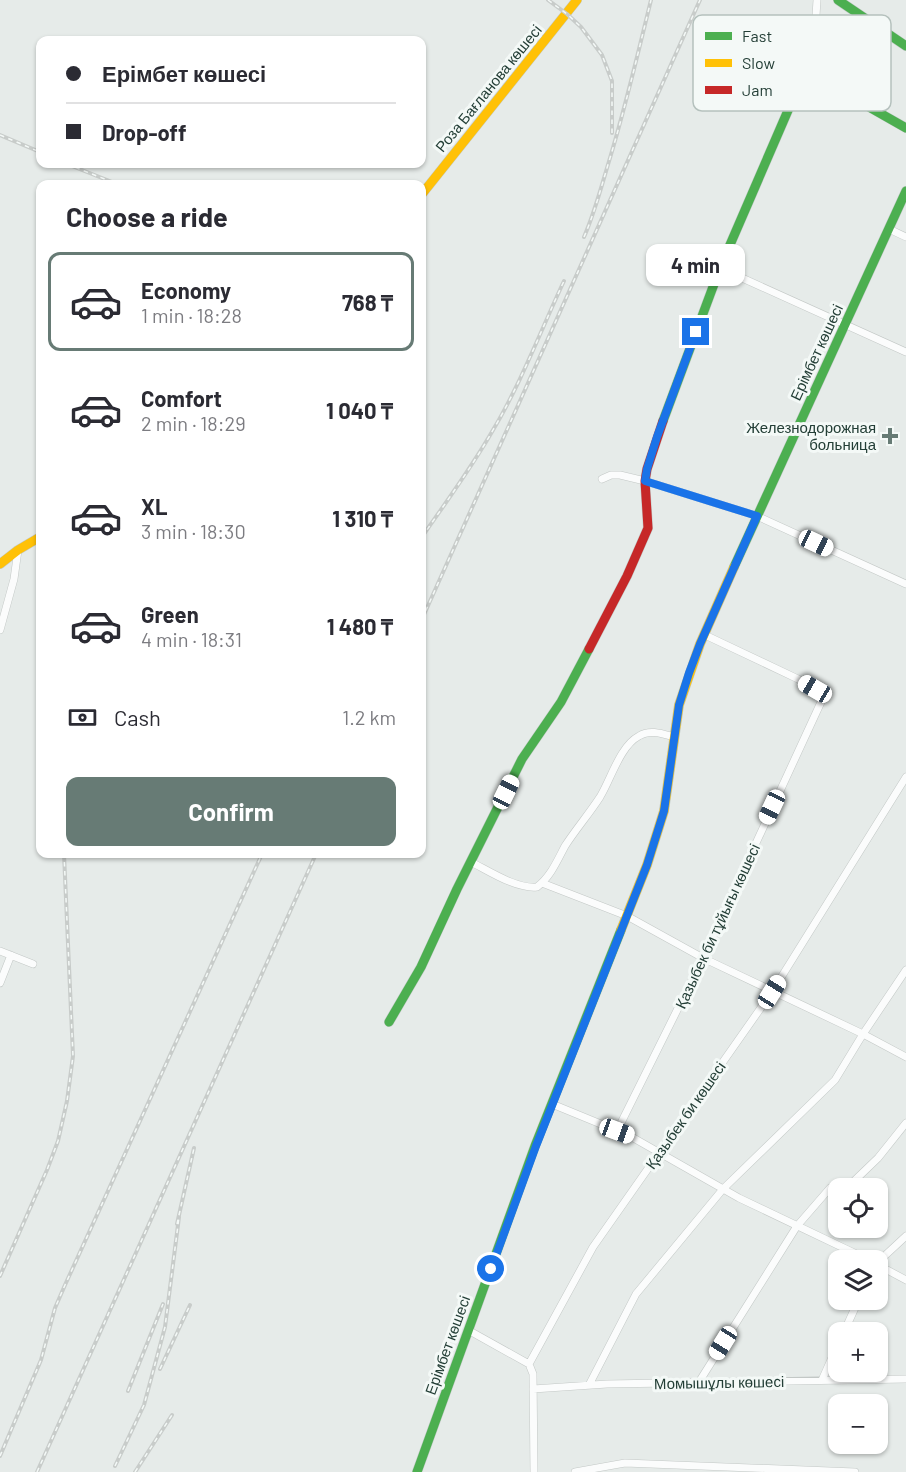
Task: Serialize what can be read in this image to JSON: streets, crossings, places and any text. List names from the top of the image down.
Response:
{
  "streets": {
    "street": [
      "Роза Бағланова көшесі",
      "Ерімбет көшесі",
      "Қазыбек би тұйығы көшесі",
      "Қазыбек би көшесі",
      "Момышұлы көшесі"
    ]
  },
  "crossings": [
    ["Ерімбет көшесі", "Қазыбек би тұйығы көшесі"]
  ],
  "places": {
    "health": ["Железнодорожная больница"]
  },
  "legend": ["Fast", "Slow", "Jam"],
  "page": {
    "banner": ["Ерімбет көшесі", "Drop-off"],
    "heading": "Choose a ride",
    "bubble": "4 min",
    "list": [
      {
        "name": "Economy",
        "note": "1 min · 18:28",
        "value": "768 ₸"
      },
      {
        "name": "Comfort",
        "note": "2 min · 18:29",
        "value": "1 040 ₸"
      },
      {
        "name": "XL",
        "note": "3 min · 18:30",
        "value": "1 310 ₸"
      },
      {
        "name": "Green",
        "note": "4 min · 18:31",
        "value": "1 480 ₸"
      }
    ],
    "pay": ["Cash", "1.2 km"],
    "buttons": "Confirm",
    "map_buttons": ["+", "−"]
  }
}
